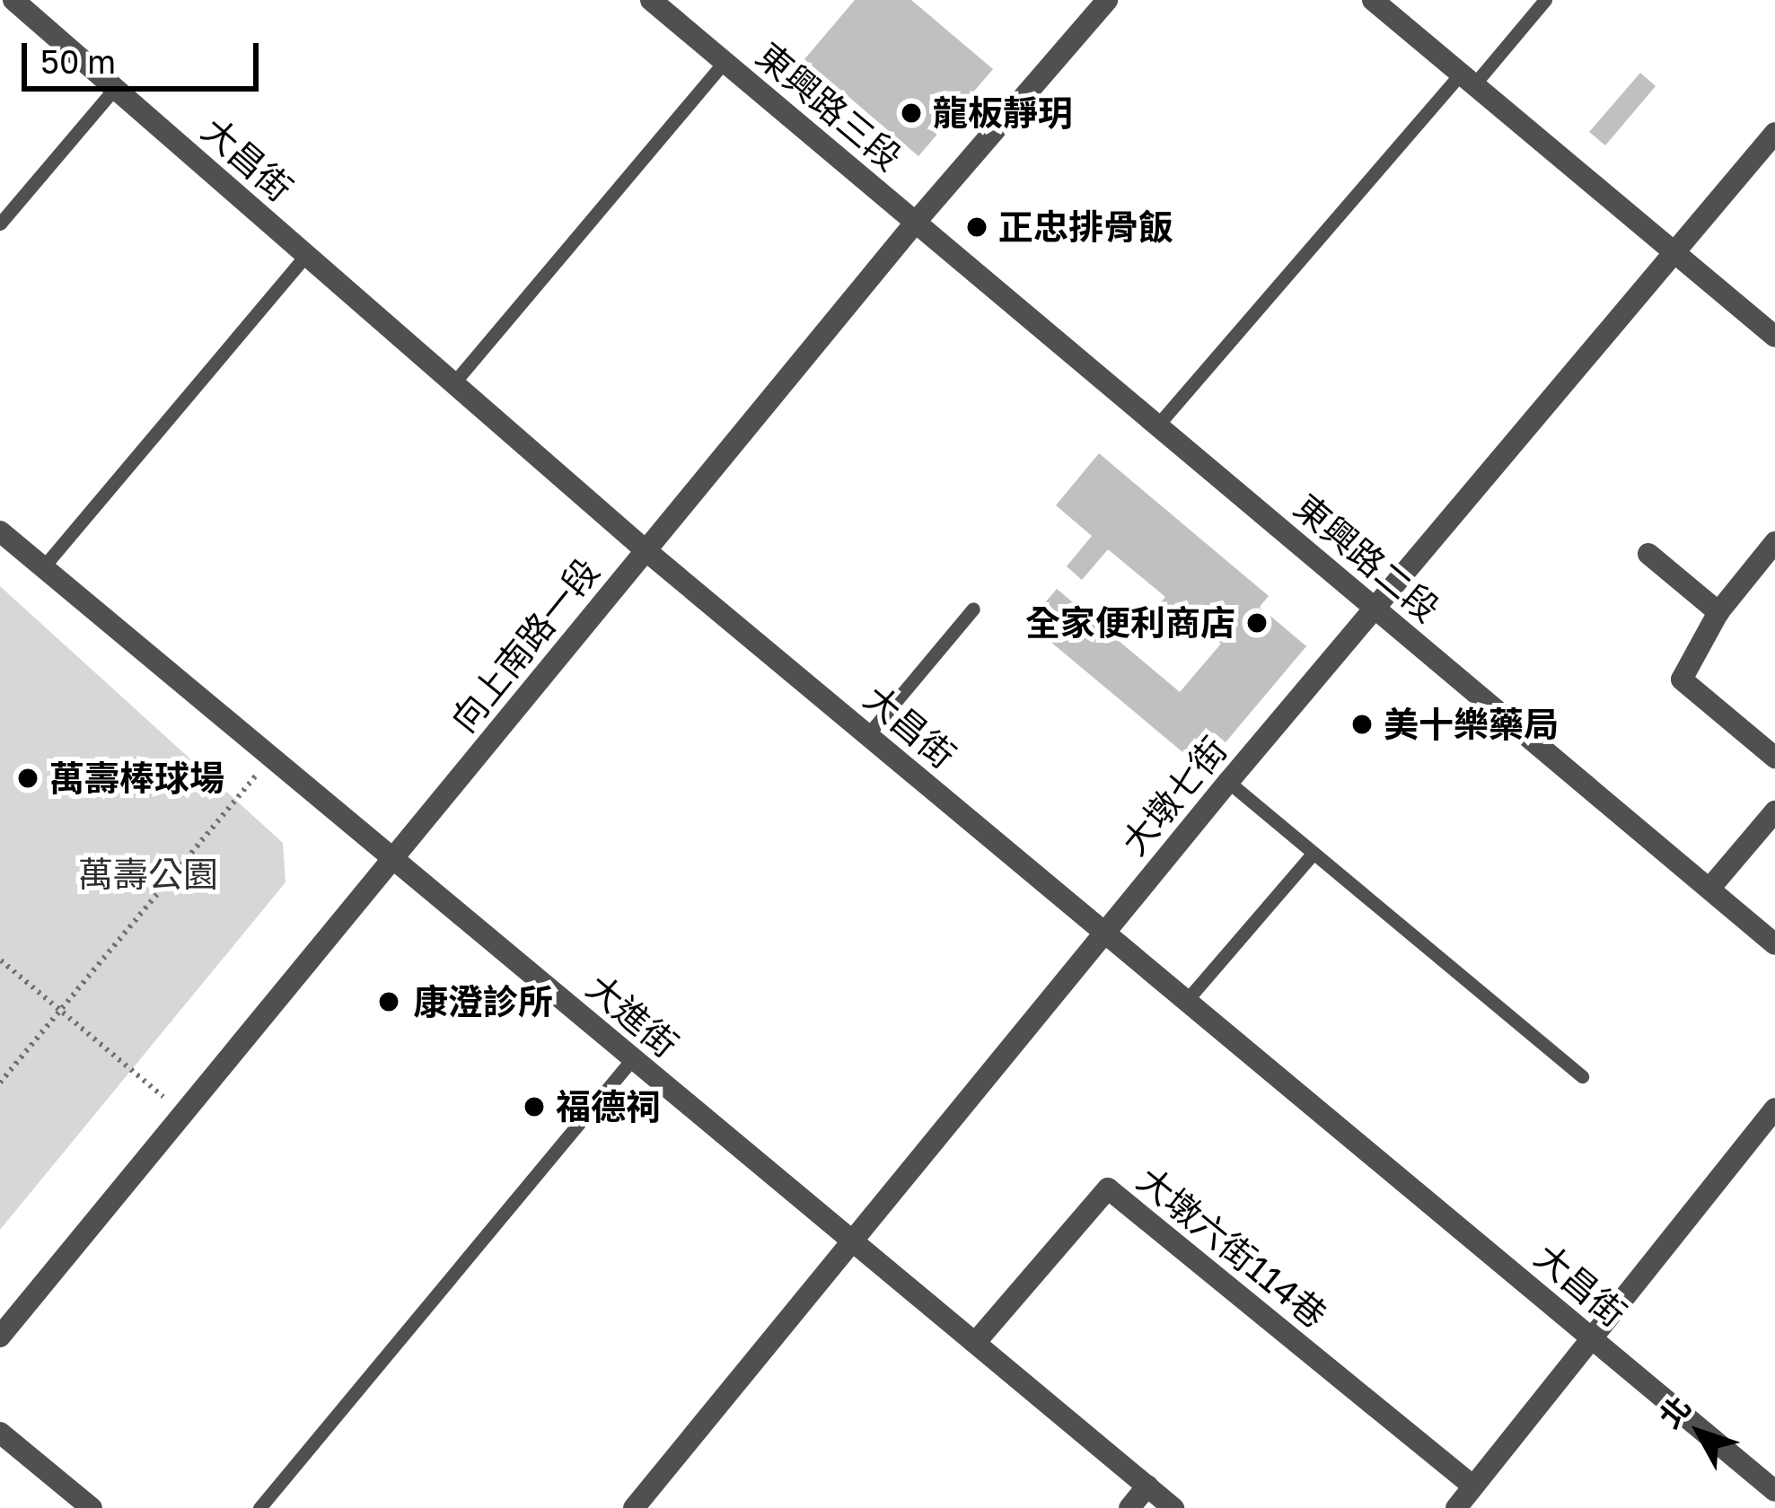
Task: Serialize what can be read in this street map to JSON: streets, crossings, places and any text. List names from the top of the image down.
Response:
{
  "streets": {
    "street": [
      "東興路三段",
      "大昌街",
      "東興路二段",
      "向上南路一段",
      "大墩七街",
      "大進街",
      "大墩六街114巷"
    ]
  },
  "crossings": [
    ["東興路三段", "東興路二段"],
    ["東興路三段", "向上南路一段"],
    ["大昌街", "向上南路一段"],
    ["大昌街", "大墩七街"],
    ["東興路二段", "向上南路一段"],
    ["東興路二段", "大墩七街"],
    ["向上南路一段", "大進街"],
    ["大墩七街", "大進街"],
    ["大進街", "大墩六街114巷"]
  ],
  "parks": ["萬壽公園"],
  "places": [
    "龍板靜玥",
    "正忠排骨飯",
    "全家便利商店",
    "美十樂藥局",
    "萬壽棒球場",
    "康澄診所",
    "福德祠"
  ],
  "scale_bar": "50 m",
  "north": "top left"
}
